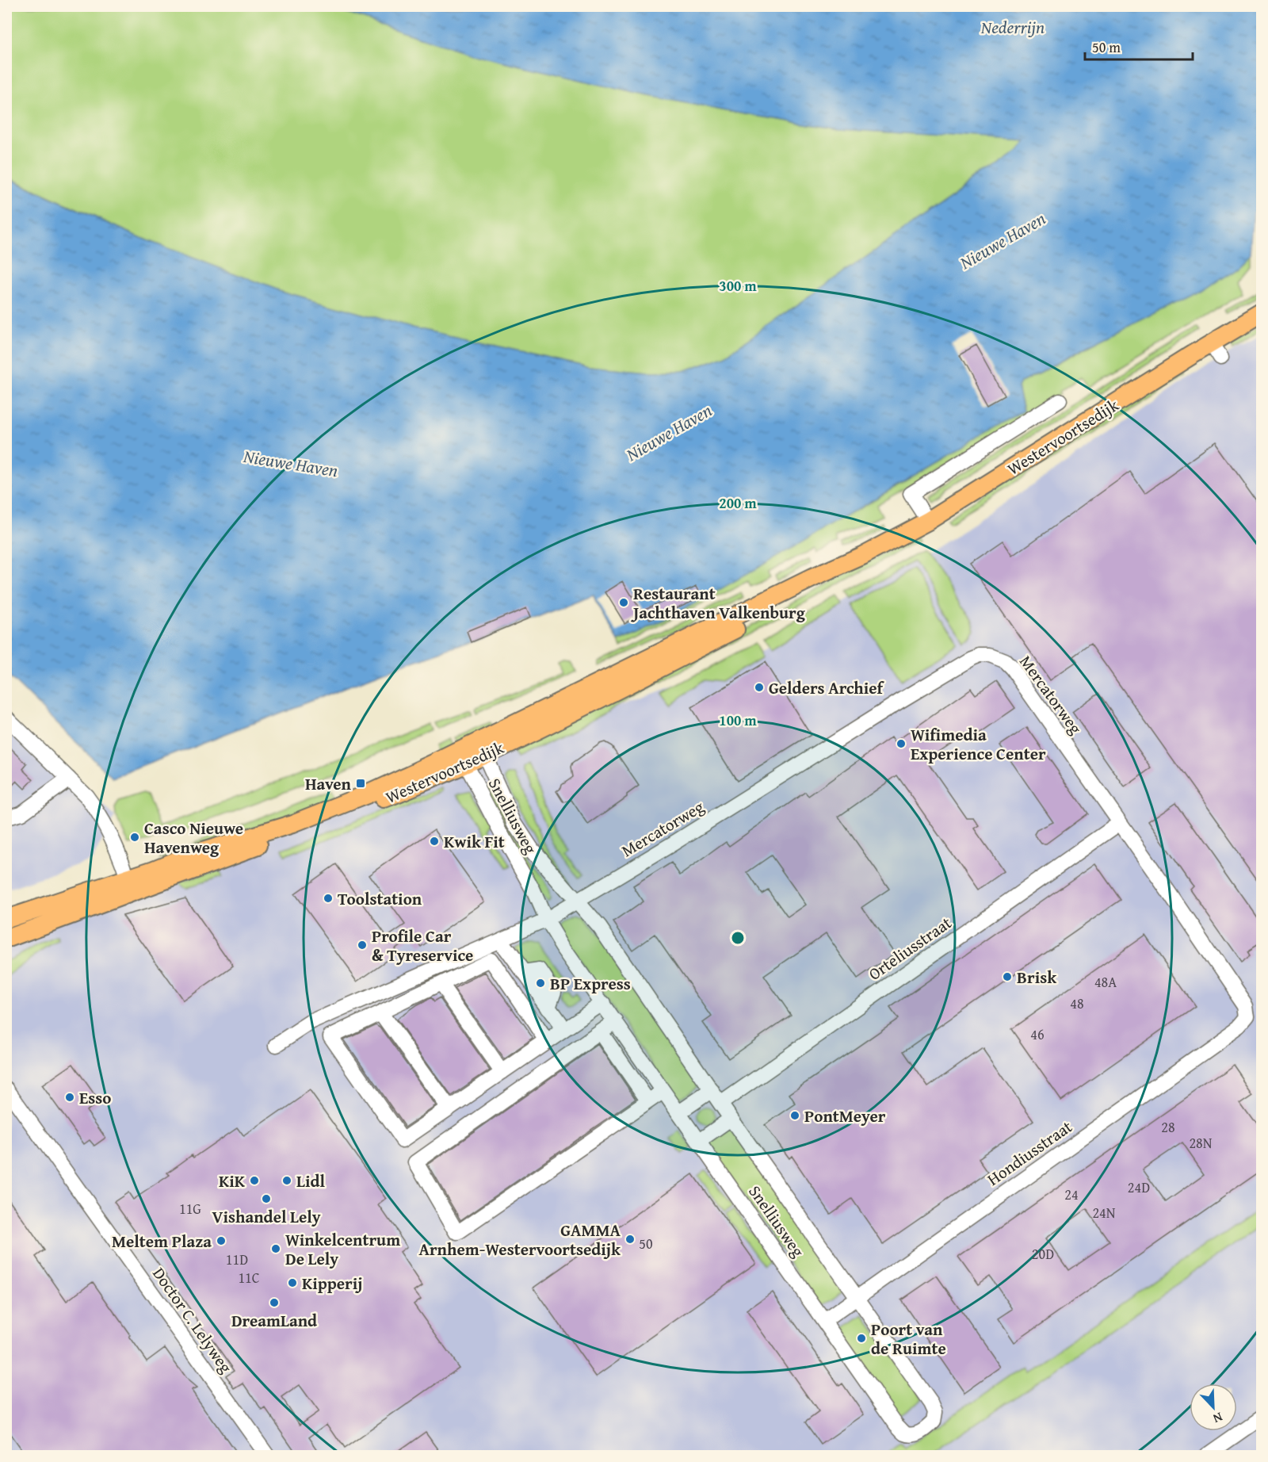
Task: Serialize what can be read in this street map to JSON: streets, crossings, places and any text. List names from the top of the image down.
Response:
{
  "streets": {
    "main road": ["Westervoortsedijk"],
    "street": [
      "Mercatorweg",
      "Snelliusweg",
      "Orteliusstraat",
      "Hondiusstraat",
      "Doctor C. Lelyweg"
    ]
  },
  "crossings": [
    ["Westervoortsedijk", "Snelliusweg"],
    ["Mercatorweg", "Snelliusweg"],
    ["Mercatorweg", "Orteliusstraat"],
    ["Mercatorweg", "Hondiusstraat"],
    ["Snelliusweg", "Orteliusstraat"],
    ["Snelliusweg", "Hondiusstraat"]
  ],
  "water": ["Nederrijn", "Nieuwe Haven"],
  "places": {
    "other": [
      "Restaurant Jachthaven Valkenburg",
      "Gelders Archief",
      "Wifimedia Experience Center",
      "Casco Nieuwe Havenweg",
      "Kwik Fit",
      "Toolstation",
      "Profile Car & Tyreservice",
      "Brisk",
      "BP Express",
      "Esso",
      "PontMeyer",
      "KiK",
      "Lidl",
      "Vishandel Lely",
      "GAMMA Arnhem-Westervoortsedijk",
      "Meltem Plaza",
      "Winkelcentrum De Lely",
      "Kipperij",
      "DreamLand",
      "Poort van de Ruimte"
    ],
    "transit": ["Haven"]
  },
  "house_numbers": [
    "48A",
    "48",
    "46",
    "28",
    "28N",
    "24D",
    "24",
    "11G",
    "24N",
    "50",
    "20D",
    "11D",
    "11C"
  ],
  "scale_bar": "50 m",
  "north": "bottom right",
  "rings": ["300 m", "200 m", "100 m"]
}
